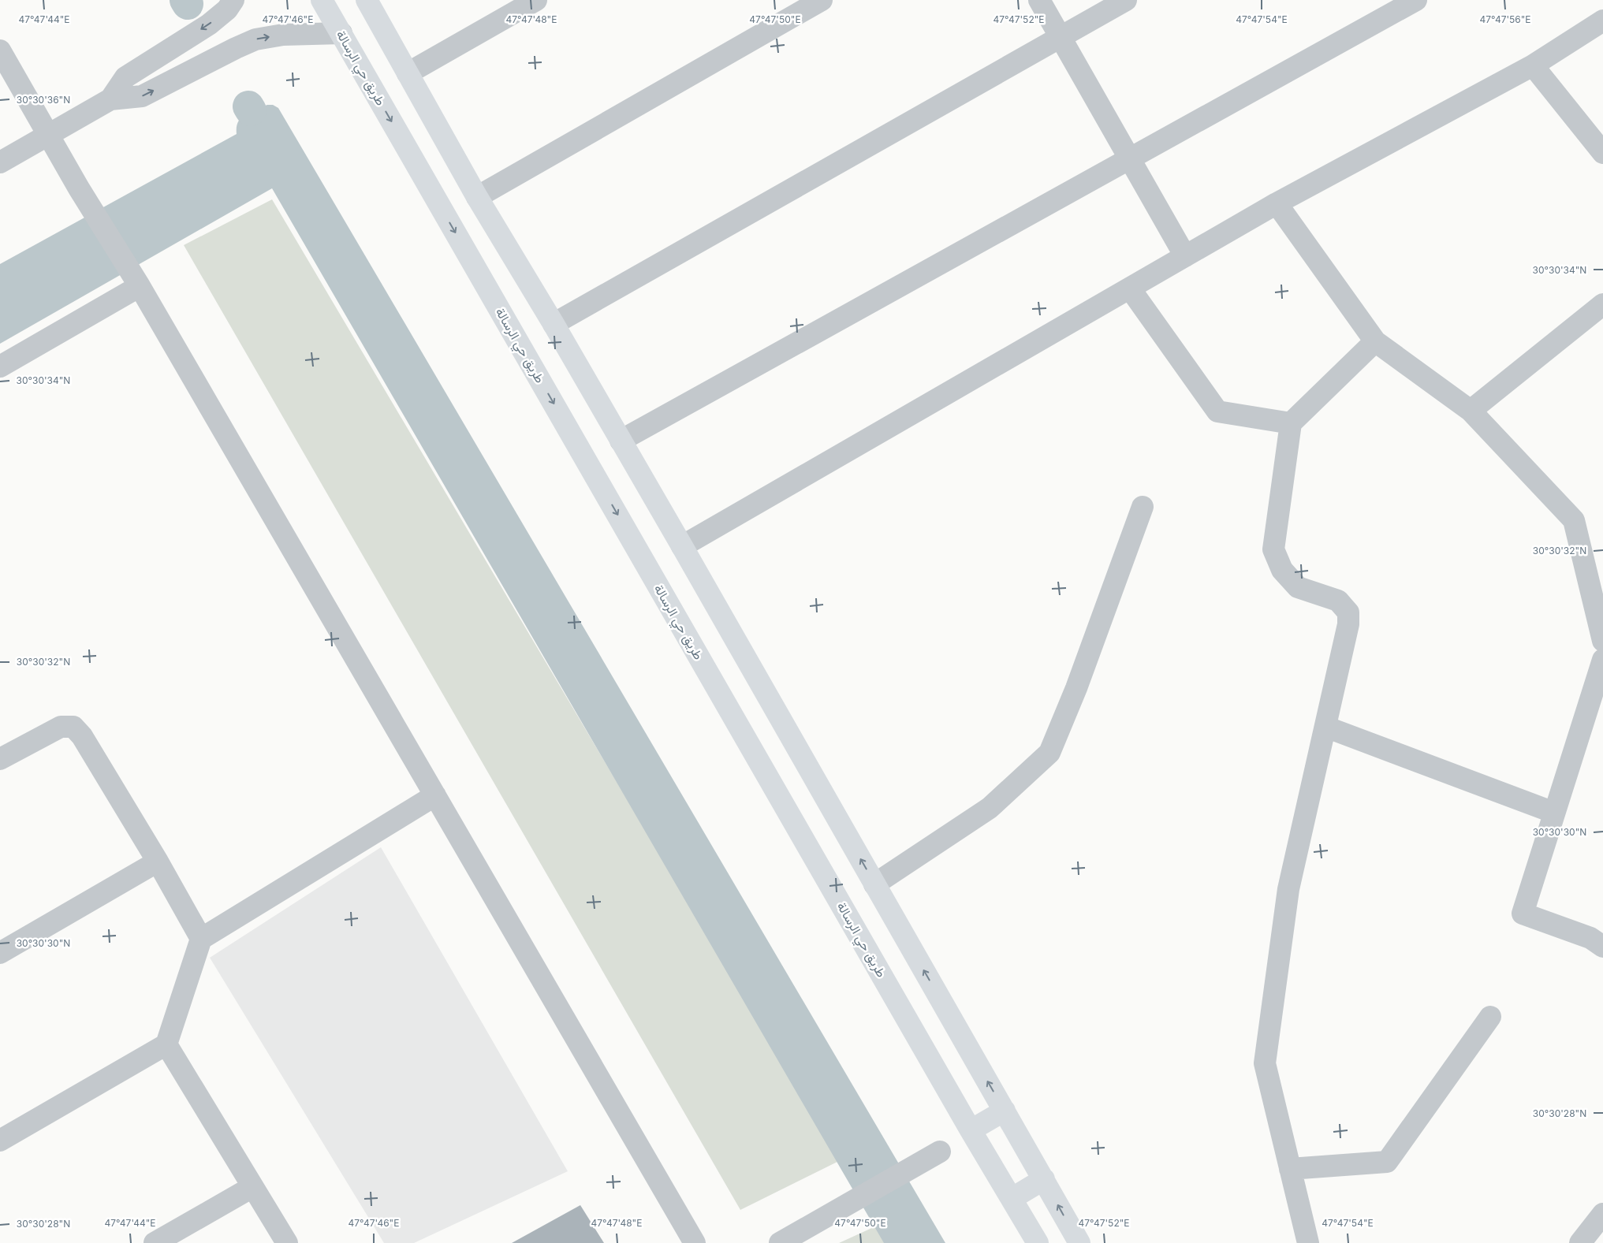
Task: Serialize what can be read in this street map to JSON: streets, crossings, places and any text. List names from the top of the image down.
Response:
{
  "streets": {
    "main road": ["طريق حي الرسالة"]
  },
  "coordinates": [
    "47°47'44\"E",
    "47°47'46\"E",
    "47°47'48\"E",
    "47°47'50\"E",
    "47°47'52\"E",
    "47°47'54\"E",
    "47°47'56\"E",
    "30°30'36\"N",
    "30°30'34\"N",
    "30°30'32\"N",
    "30°30'30\"N",
    "30°30'28\"N"
  ]
}
